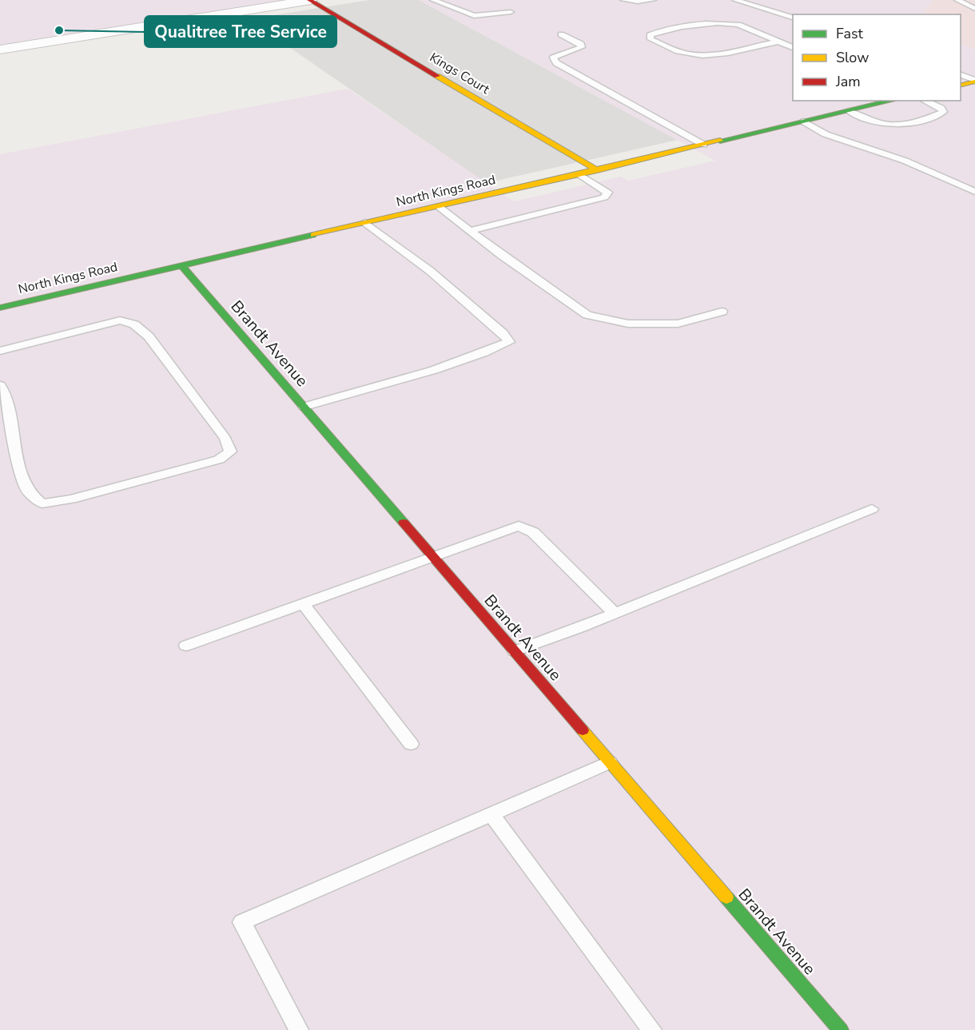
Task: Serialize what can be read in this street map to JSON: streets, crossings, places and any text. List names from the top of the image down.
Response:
{
  "streets": {
    "street": ["Kings Court", "North Kings Road", "Brandt Avenue"]
  },
  "crossings": [
    ["Kings Court", "North Kings Road"],
    ["North Kings Road", "Brandt Avenue"]
  ],
  "places": ["Qualitree Tree Service"],
  "legend": ["Fast", "Slow", "Jam"]
}
